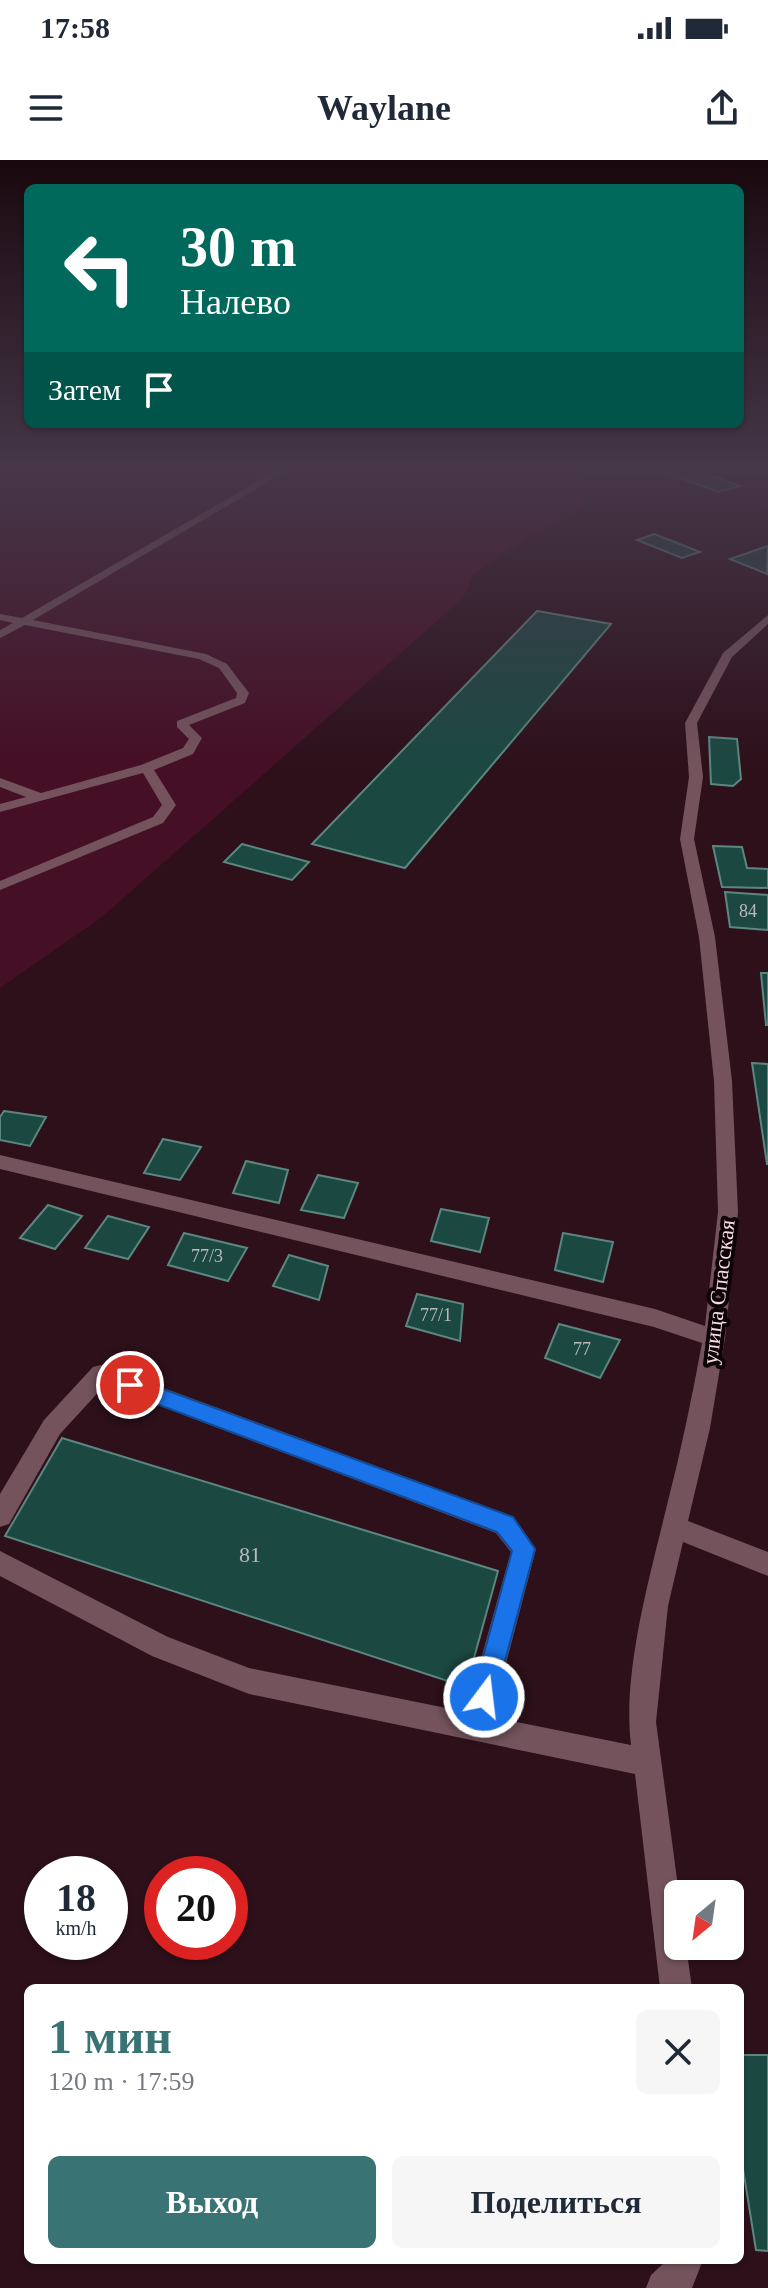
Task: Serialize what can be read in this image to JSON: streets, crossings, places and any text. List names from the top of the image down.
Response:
{
  "streets": {
    "street": ["улица Спасская"]
  },
  "house_numbers": [
    "84",
    "77/3",
    "77/1",
    "77",
    "81"
  ],
  "north": "bottom left",
  "page": {
    "status": "17:58",
    "header": "Waylane",
    "turn": ["30 m", "Налево"],
    "then": "Затем",
    "speed": "18 km/h",
    "limit": "20",
    "heading": ["1 мин", "120 m · 17:59"],
    "buttons": ["Выход", "Поделиться"]
  }
}
